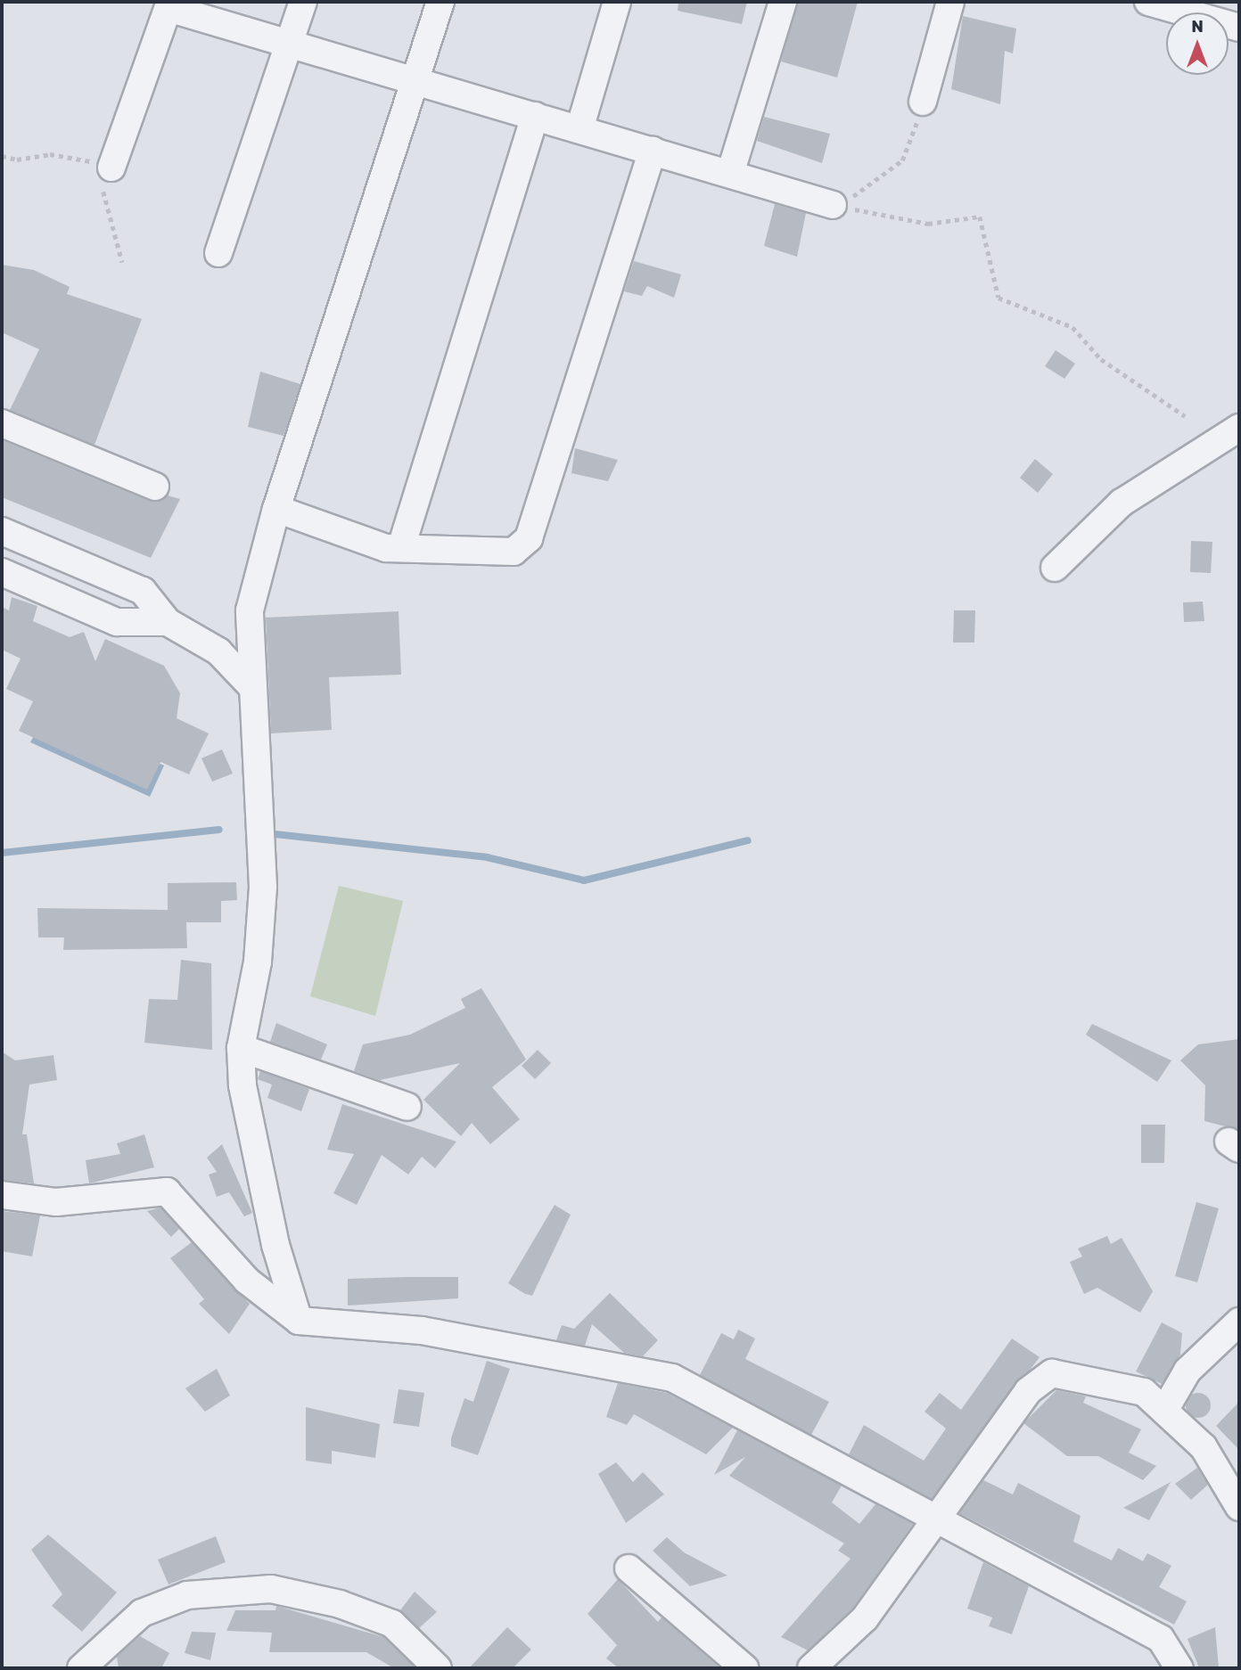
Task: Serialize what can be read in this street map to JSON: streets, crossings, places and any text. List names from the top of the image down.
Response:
{
  "north": "top"
}
